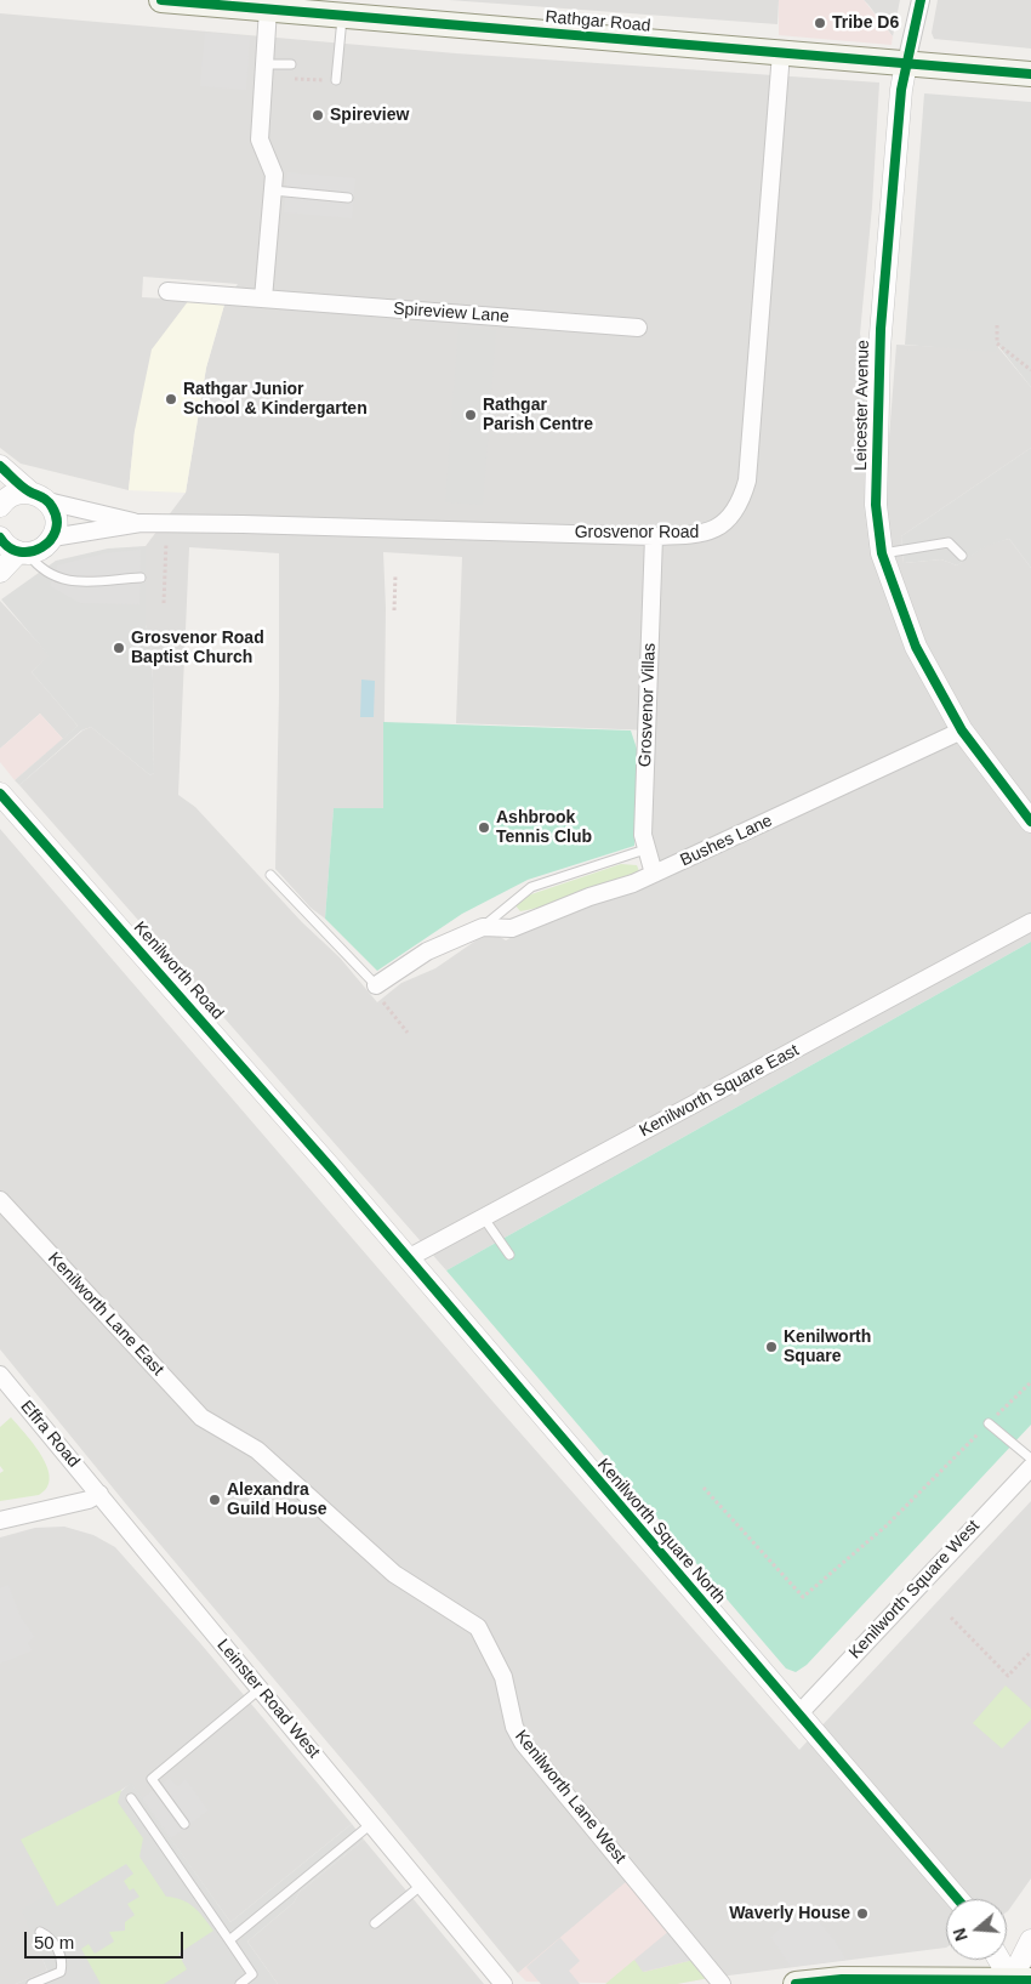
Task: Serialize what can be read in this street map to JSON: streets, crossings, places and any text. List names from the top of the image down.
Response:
{
  "streets": {
    "main road": ["Rathgar Road"],
    "street": [
      "Spireview Lane",
      "Leicester Avenue",
      "Grosvenor Road",
      "Grosvenor Villas",
      "Bushes Lane",
      "Kenilworth Road",
      "Kenilworth Square East",
      "Kenilworth Lane East",
      "Effra Road",
      "Kenilworth Square North",
      "Kenilworth Square West",
      "Leinster Road West",
      "Kenilworth Lane West"
    ]
  },
  "crossings": [
    ["Rathgar Road", "Leicester Avenue"],
    ["Rathgar Road", "Grosvenor Road"],
    ["Leicester Avenue", "Bushes Lane"],
    ["Grosvenor Road", "Grosvenor Villas"],
    ["Grosvenor Villas", "Bushes Lane"],
    ["Kenilworth Road", "Kenilworth Square North"],
    ["Kenilworth Square East", "Kenilworth Square North"],
    ["Kenilworth Lane East", "Kenilworth Lane West"],
    ["Effra Road", "Leinster Road West"],
    ["Kenilworth Square North", "Kenilworth Square West"]
  ],
  "places": [
    "Tribe D6",
    "Spireview",
    "Rathgar Junior School & Kindergarten",
    "Rathgar Parish Centre",
    "Grosvenor Road Baptist Church",
    "Ashbrook Tennis Club",
    "Kenilworth Square",
    "Alexandra Guild House",
    "Waverly House"
  ],
  "scale_bar": "50 m",
  "north": "left"
}
